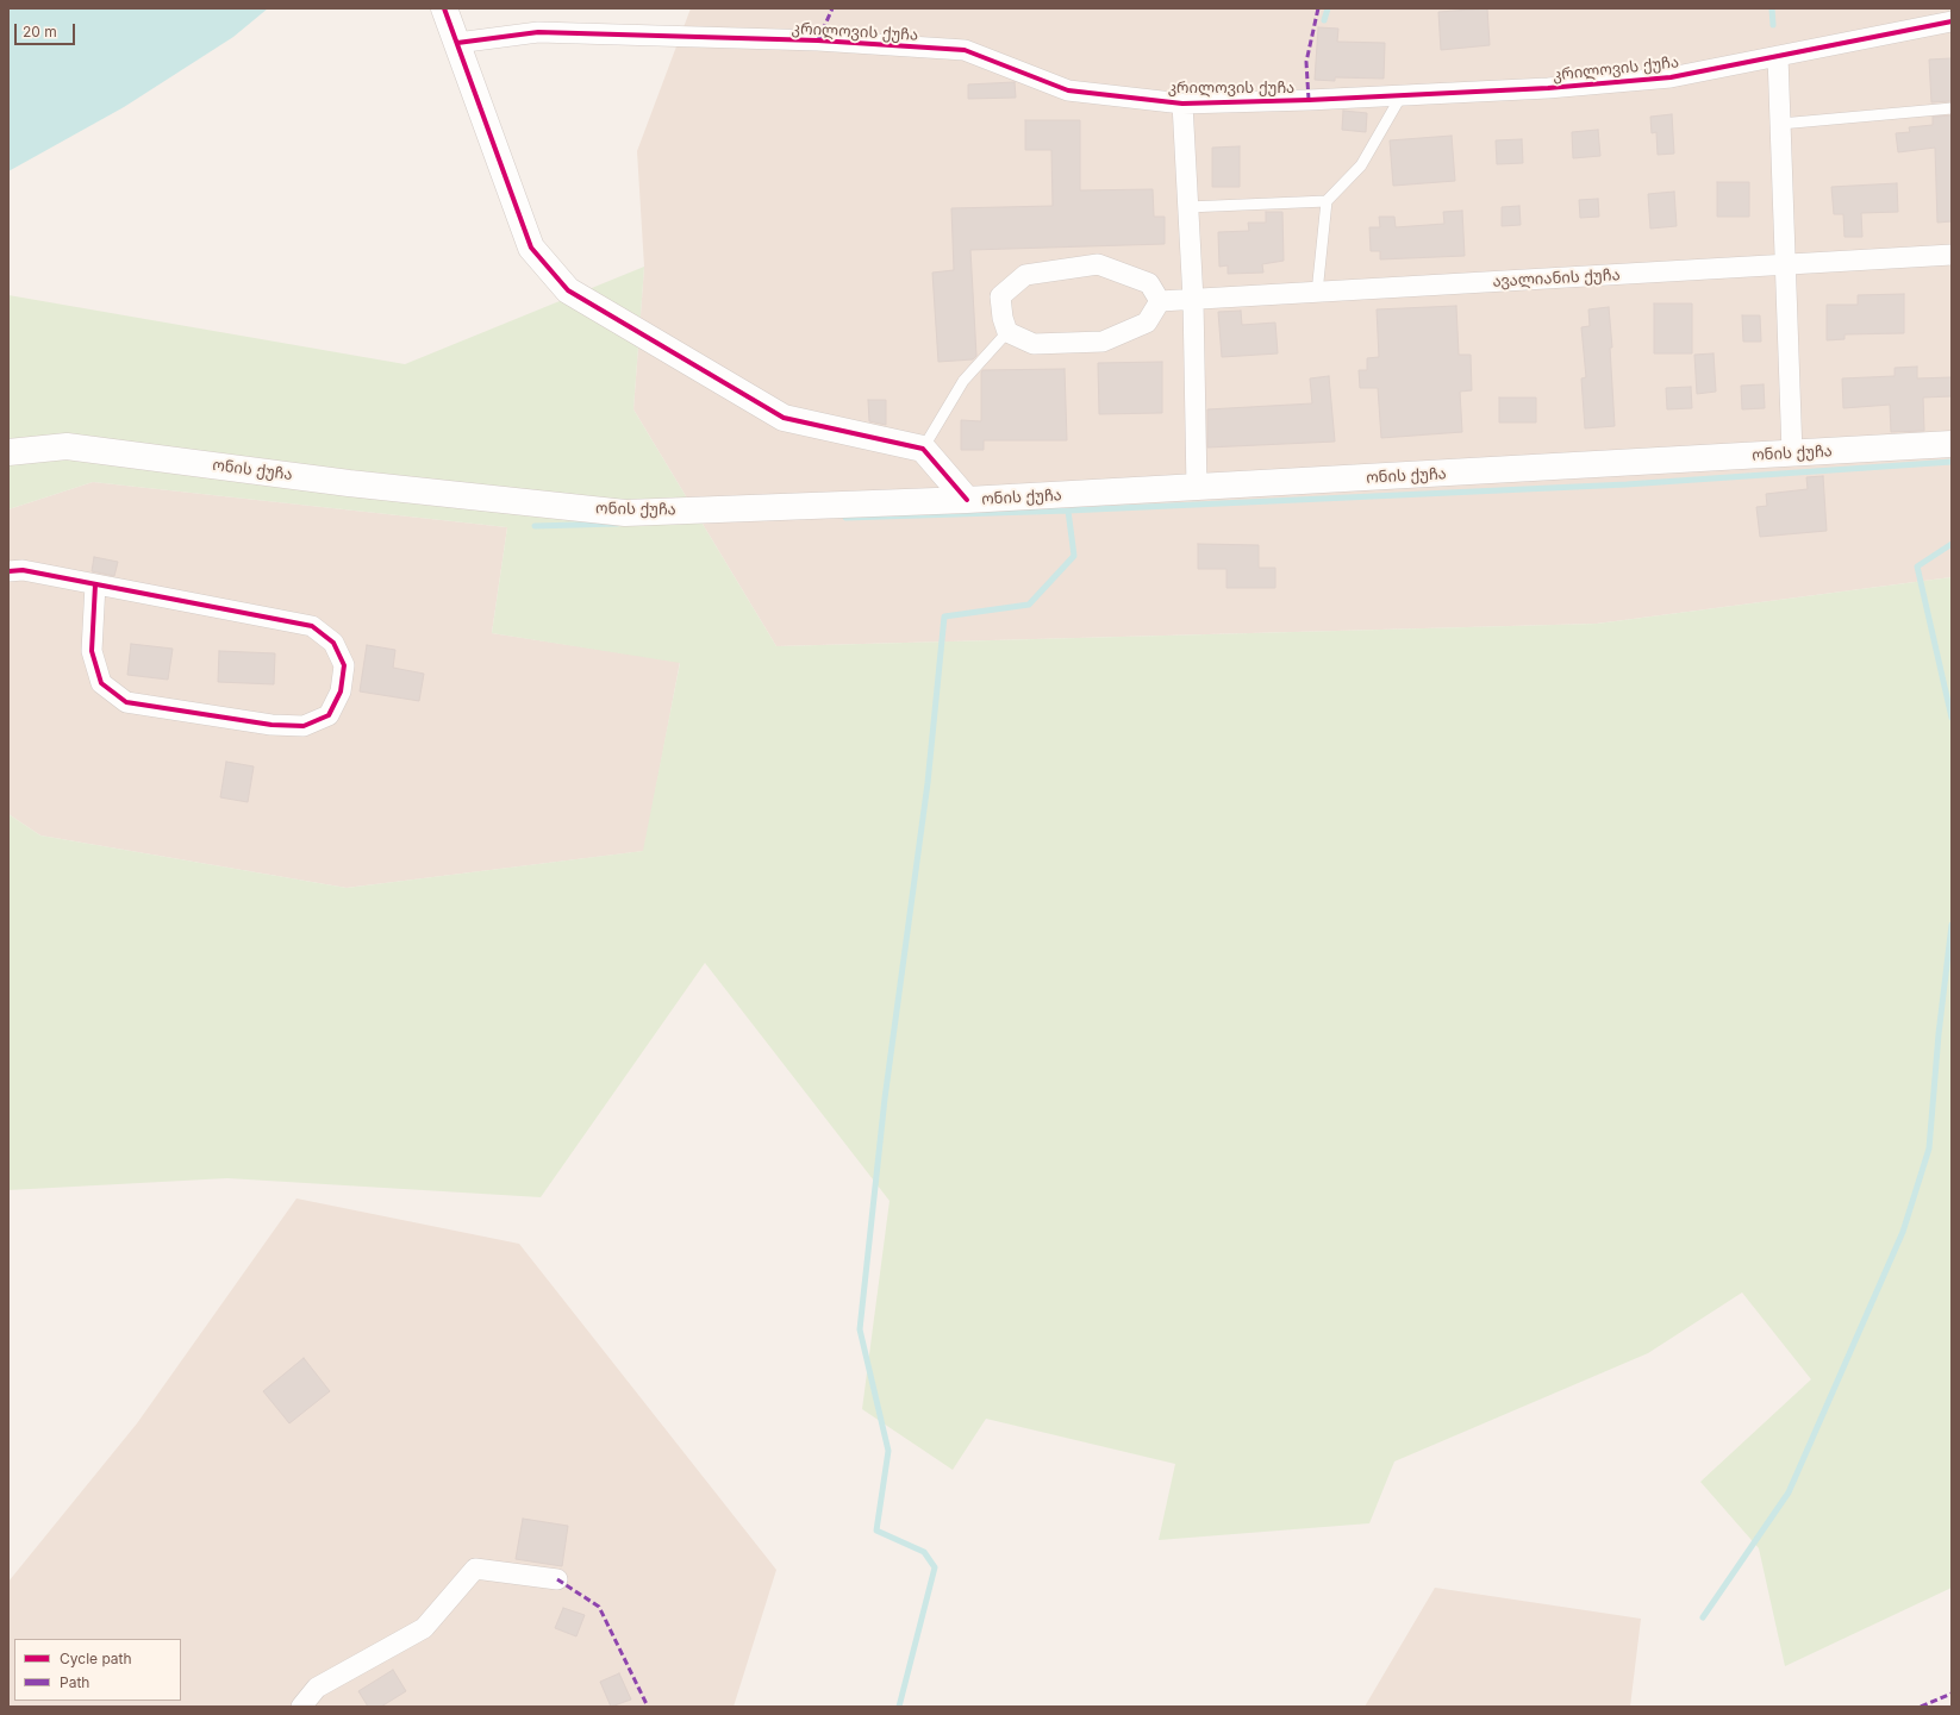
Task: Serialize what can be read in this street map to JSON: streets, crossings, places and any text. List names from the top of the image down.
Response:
{
  "streets": {
    "main road": ["ონის ქუჩა"],
    "street": ["კრილოვის ქუჩა", "ავალიანის ქუჩა"]
  },
  "legend": ["Cycle path", "Path"],
  "scale_bar": "20 m"
}
